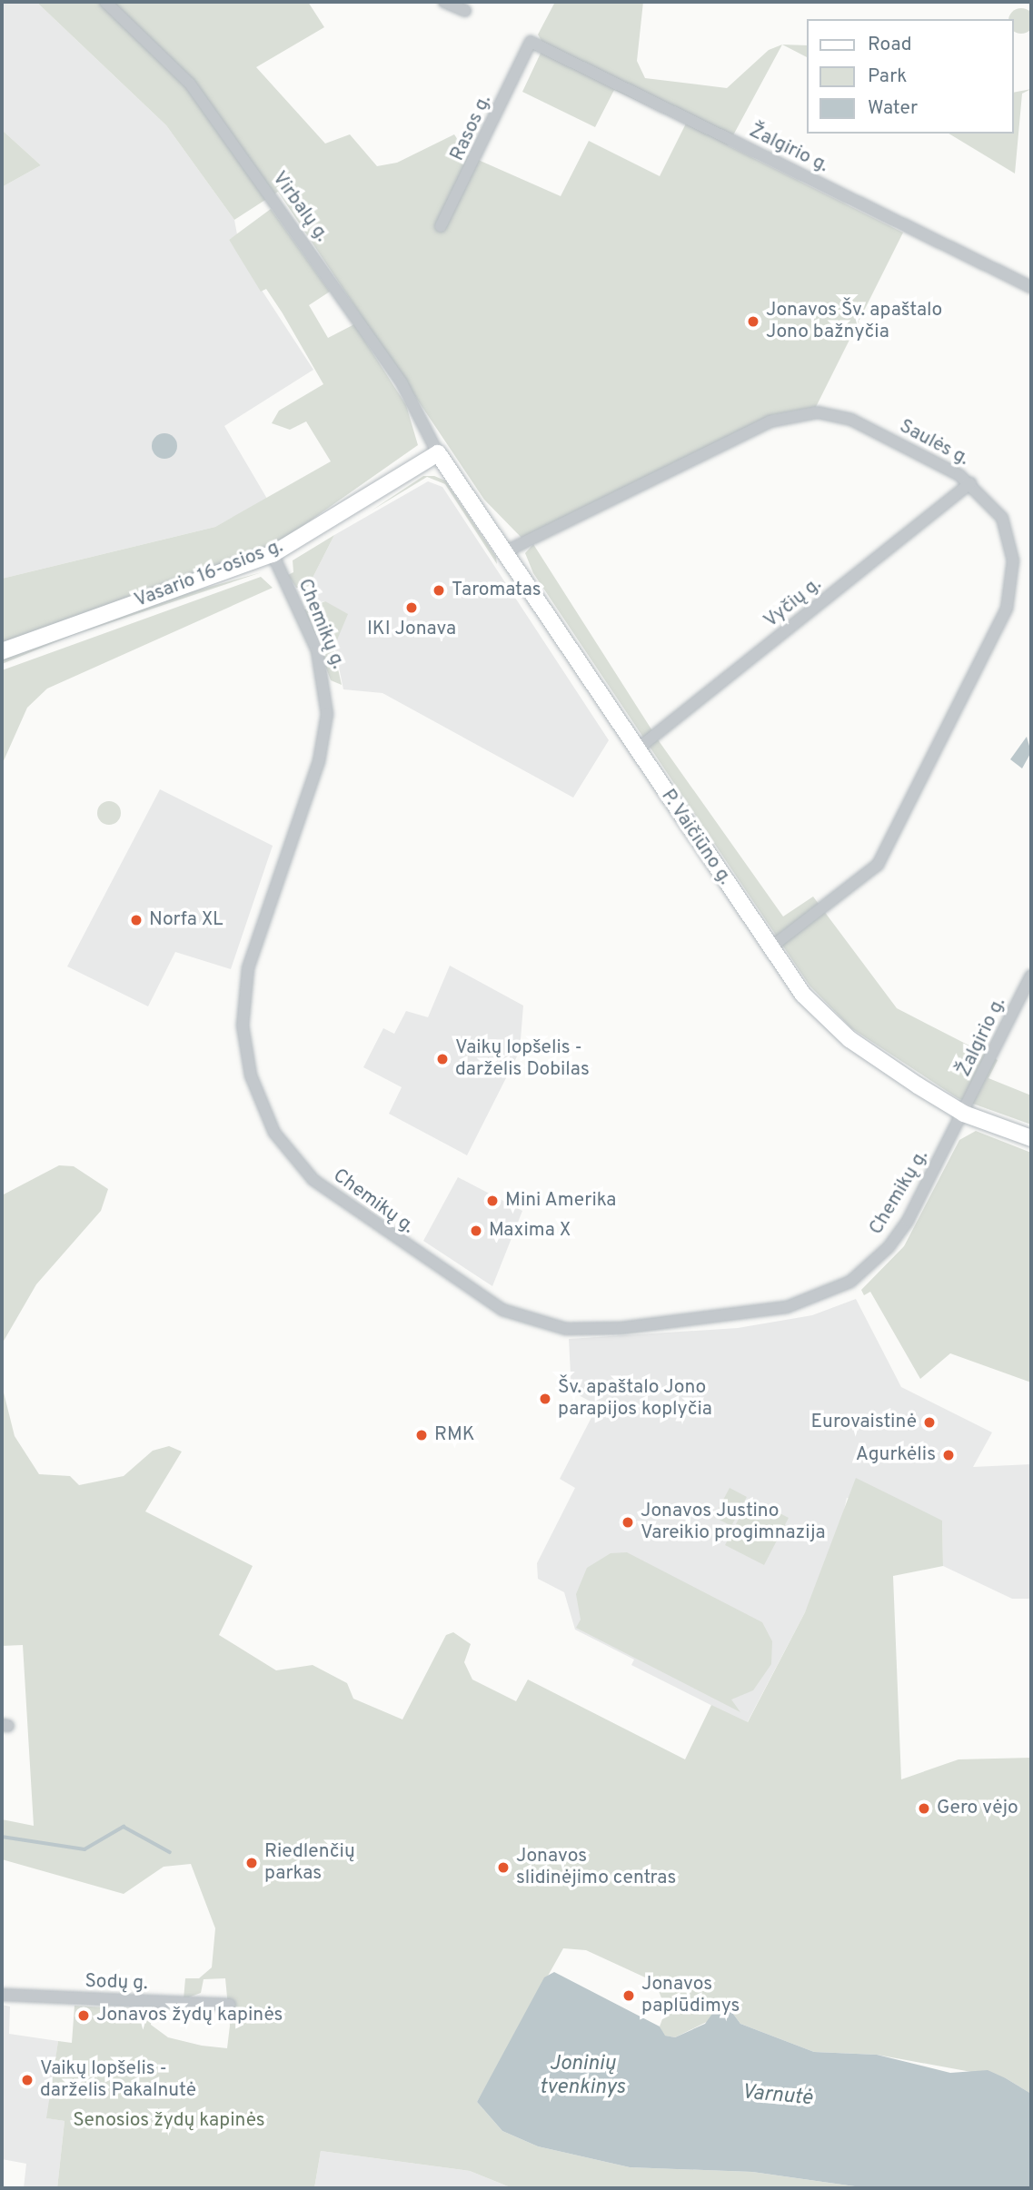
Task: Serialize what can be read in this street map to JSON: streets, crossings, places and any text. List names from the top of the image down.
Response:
{
  "streets": {
    "main road": ["Vasario 16-osios g.", "P. Vaičiūno g."],
    "street": [
      "Rasos g.",
      "Žalgirio g.",
      "Virbalų g.",
      "Saulės g.",
      "Vyčių g.",
      "Chemikų g.",
      "Sodų g."
    ]
  },
  "crossings": [
    ["Rasos g.", "Žalgirio g."],
    ["Žalgirio g.", "Chemikų g."],
    ["Žalgirio g.", "P. Vaičiūno g."],
    ["Virbalų g.", "Vasario 16-osios g."],
    ["Virbalų g.", "P. Vaičiūno g."],
    ["Saulės g.", "Vyčių g."],
    ["Saulės g.", "P. Vaičiūno g."],
    ["Vasario 16-osios g.", "Chemikų g."],
    ["Vasario 16-osios g.", "P. Vaičiūno g."],
    ["Vyčių g.", "P. Vaičiūno g."],
    ["Chemikų g.", "P. Vaičiūno g."]
  ],
  "water": ["Joninių tvenkinys", "Varnutė"],
  "parks": ["Senosios žydų kapinės"],
  "places": [
    "Jonavos Šv. apaštalo Jono bažnyčia",
    "Taromatas",
    "IKI Jonava",
    "Norfa XL",
    "Vaikų lopšelis - darželis Dobilas",
    "Mini Amerika",
    "Maxima X",
    "Šv. apaštalo Jono parapijos koplyčia",
    "Eurovaistinė",
    "RMK",
    "Agurkėlis",
    "Jonavos Justino Vareikio progimnazija",
    "Gero vėjo",
    "Riedlenčių parkas",
    "Jonavos slidinėjimo centras",
    "Jonavos paplūdimys",
    "Jonavos žydų kapinės",
    "Vaikų lopšelis - darželis Pakalnutė"
  ],
  "legend": ["Road", "Park", "Water"]
}
